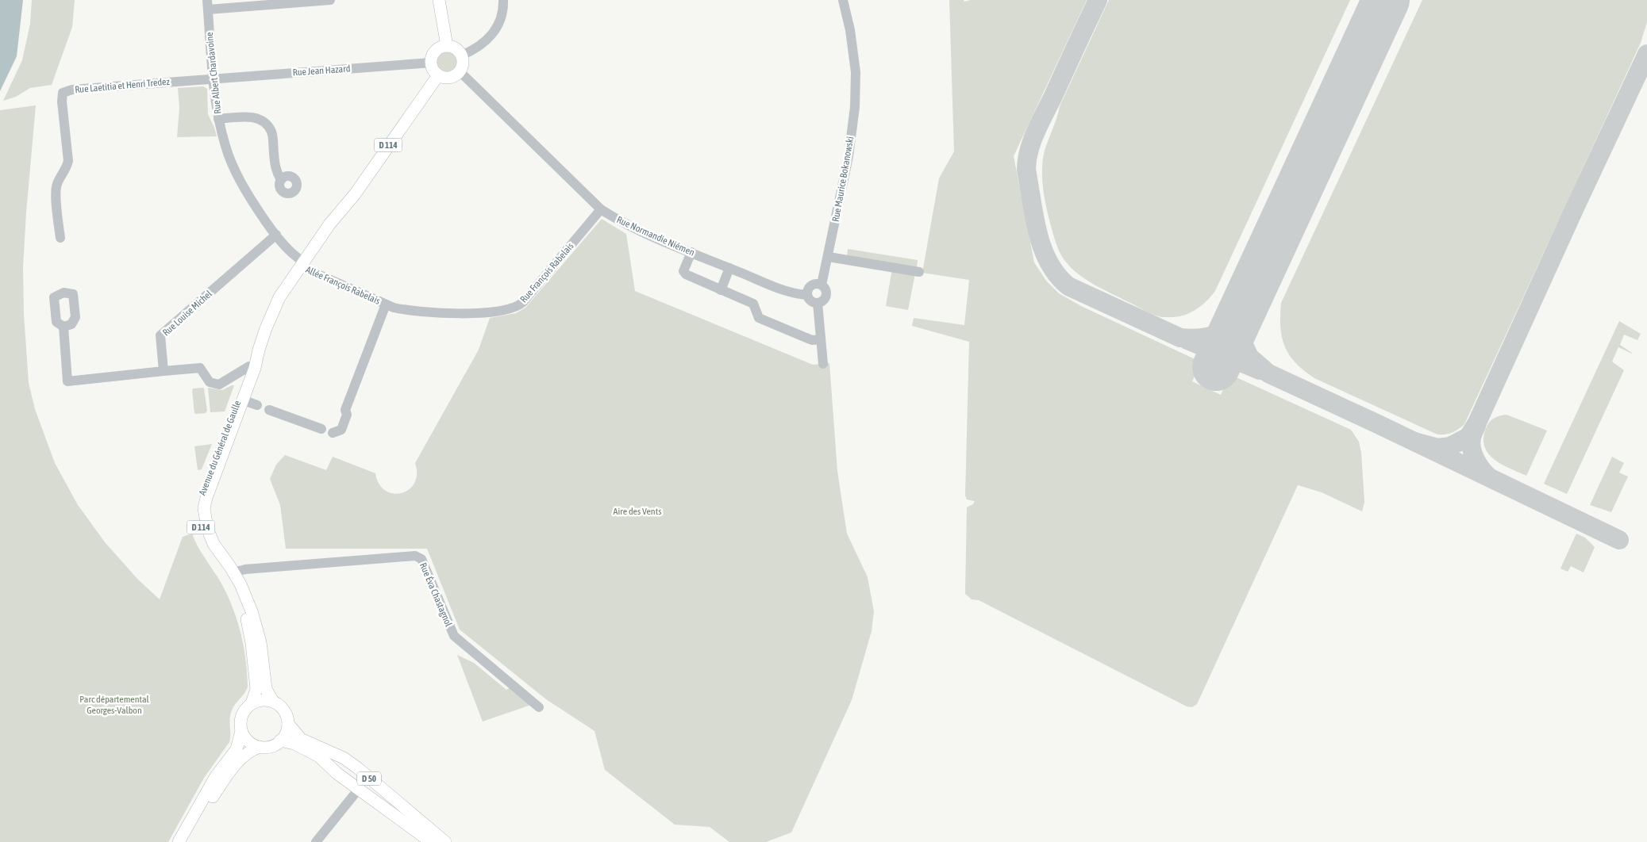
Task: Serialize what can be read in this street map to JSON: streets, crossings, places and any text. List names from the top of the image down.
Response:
{
  "streets": {
    "main road": ["D 114", "Avenue du Général de Gaulle", "D 50"],
    "street": [
      "Rue Jean Hazard",
      "Rue Albert Chardavoine",
      "Rue Laetitia et Henri Tredez",
      "Rue Maurice Bokanowski",
      "Rue Normandie Niémen",
      "Rue François Rabelais",
      "Allée François Rabelais",
      "Rue Louise Michel",
      "Rue Éva Chastagnol"
    ]
  },
  "crossings": [
    ["Rue Jean Hazard", "Rue Albert Chardavoine"],
    ["Rue Jean Hazard", "Rue Laetitia et Henri Tredez"],
    ["Rue Jean Hazard", "Rue Normandie Niémen"],
    ["Rue Jean Hazard", "Avenue du Général de Gaulle"],
    ["Rue Albert Chardavoine", "Rue Laetitia et Henri Tredez"],
    ["Rue Albert Chardavoine", "Allée François Rabelais"],
    ["Rue Albert Chardavoine", "Rue Louise Michel"],
    ["Rue Albert Chardavoine", "Avenue du Général de Gaulle"],
    ["Rue Maurice Bokanowski", "Rue Normandie Niémen"],
    ["Rue Normandie Niémen", "Rue François Rabelais"],
    ["Rue Normandie Niémen", "Avenue du Général de Gaulle"],
    ["Rue François Rabelais", "Allée François Rabelais"],
    ["Allée François Rabelais", "Avenue du Général de Gaulle"],
    ["Avenue du Général de Gaulle", "Rue Éva Chastagnol"],
    ["Avenue du Général de Gaulle", "D 50"]
  ],
  "parks": ["Aire des Vents", "Parc départemental Georges-Valbon"]
}
